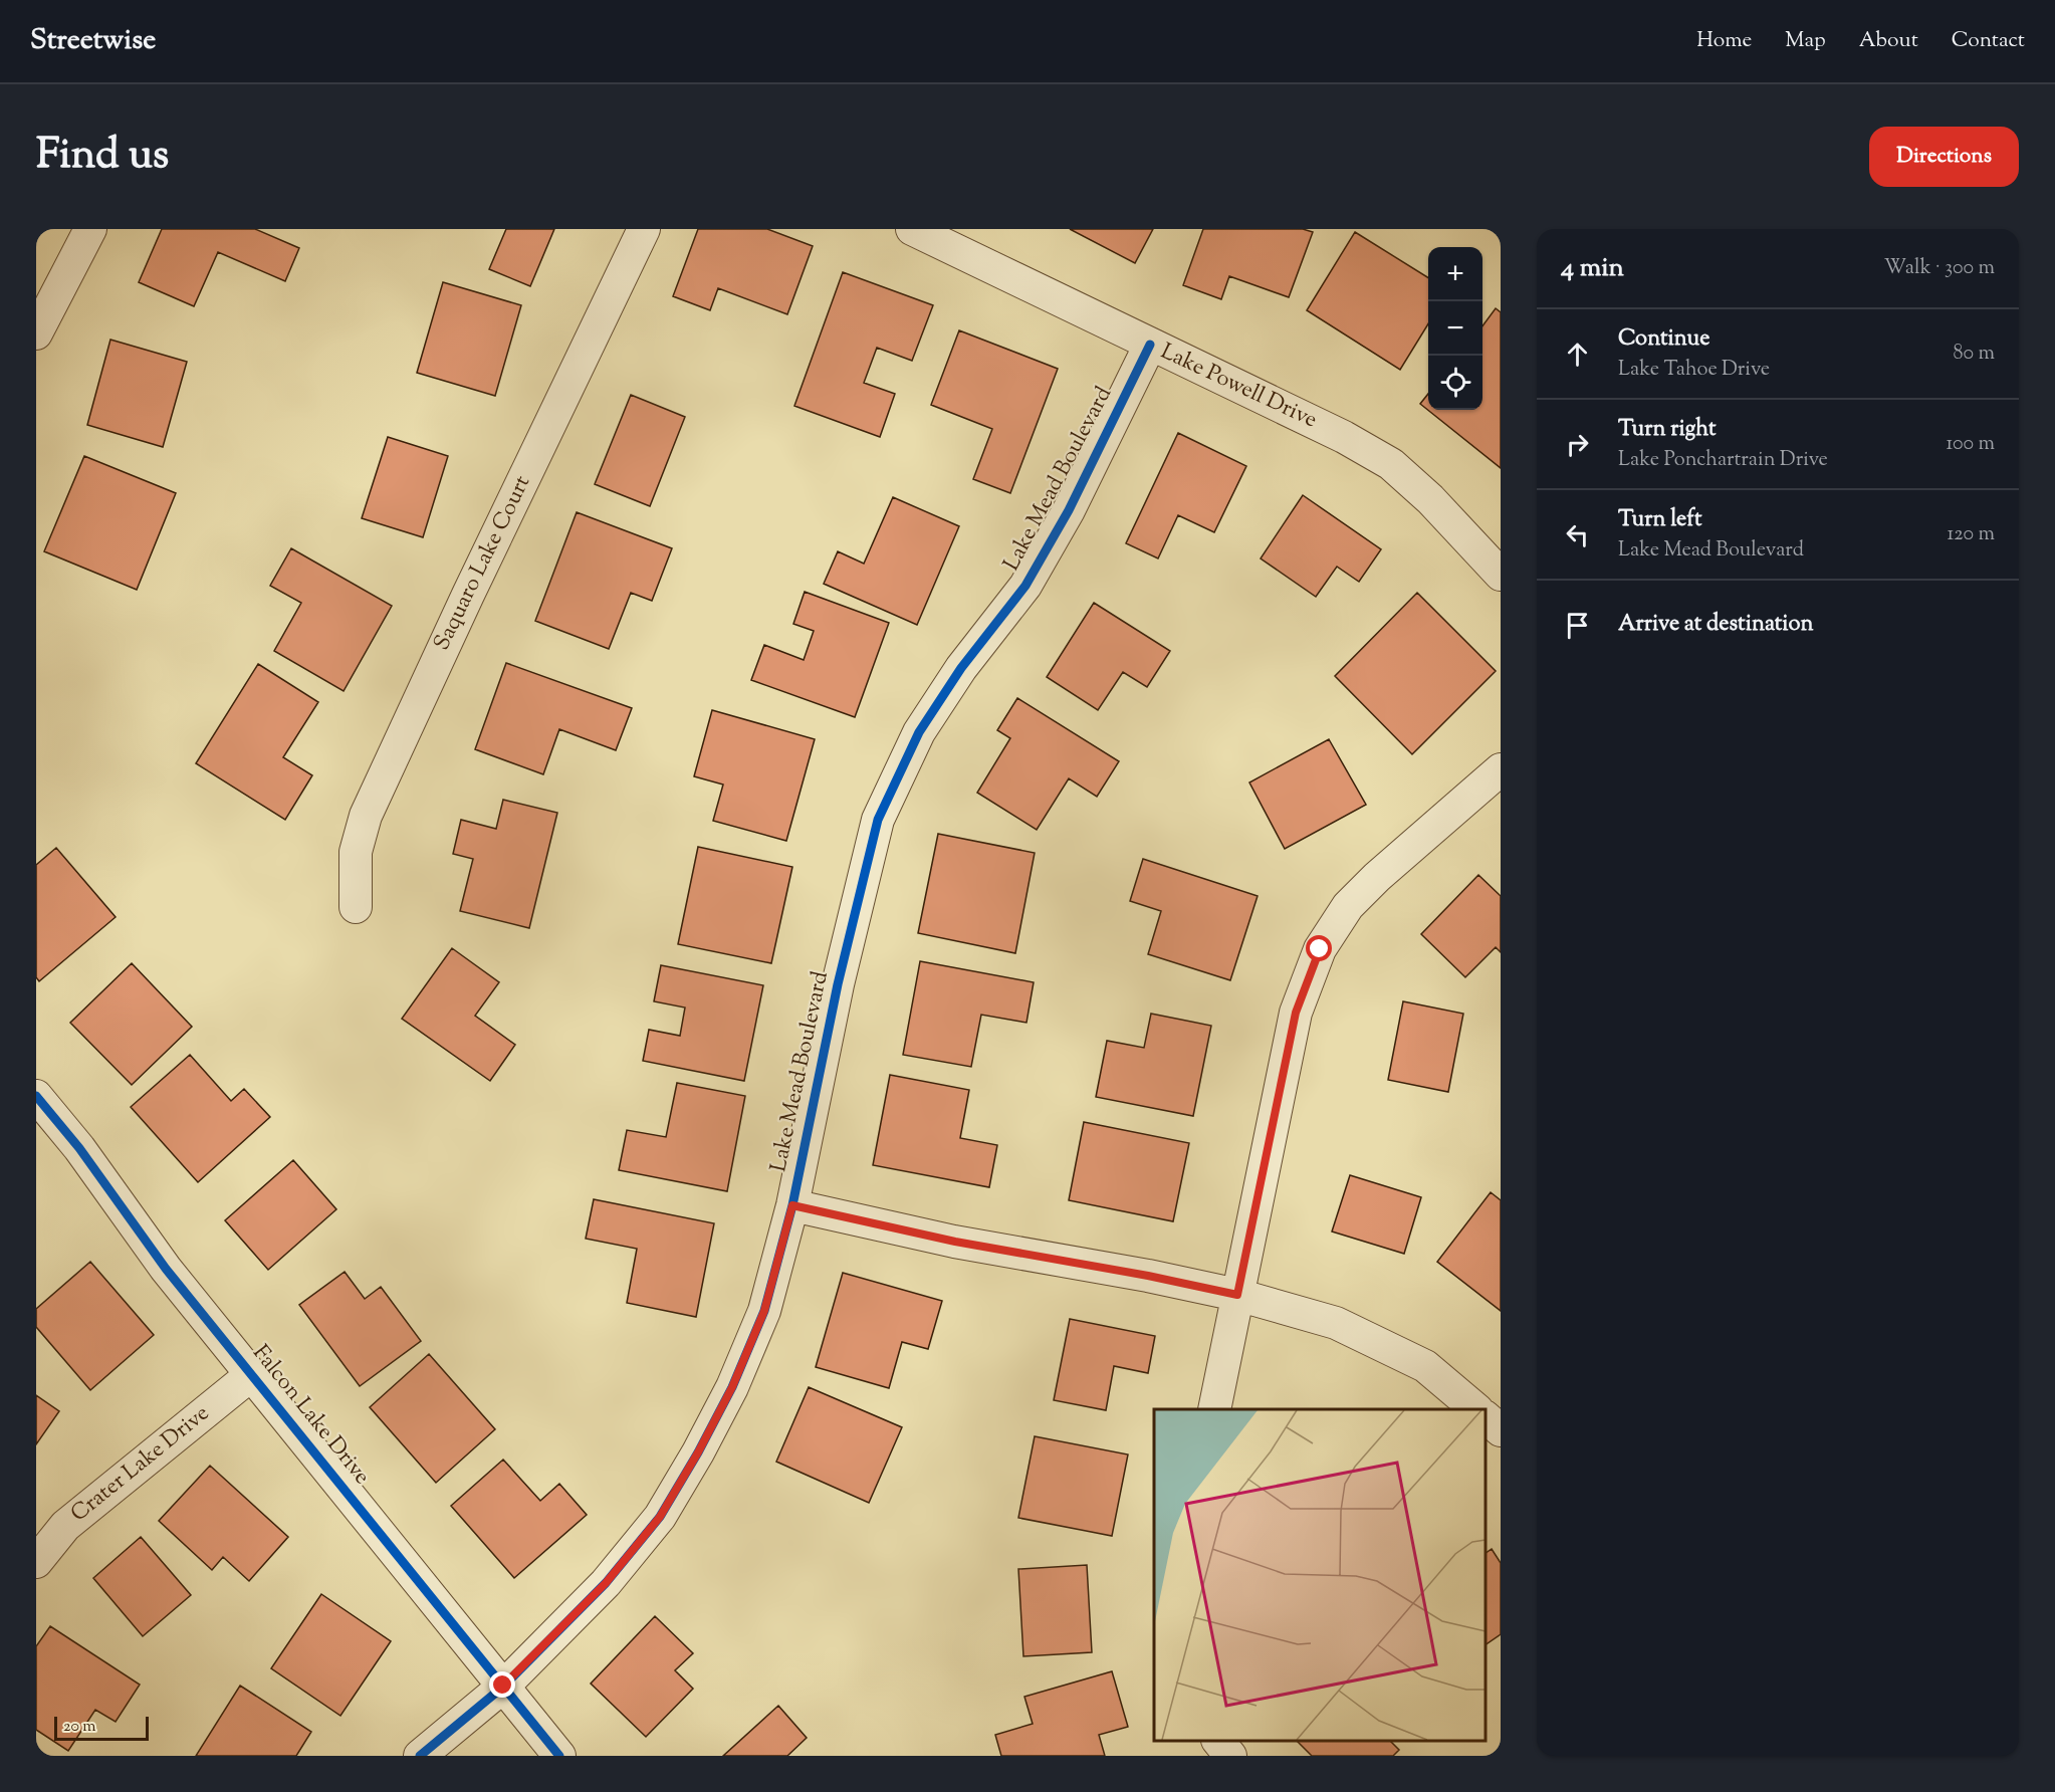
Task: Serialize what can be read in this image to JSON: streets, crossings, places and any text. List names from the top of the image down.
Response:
{
  "streets": {
    "street": [
      "Lake Powell Drive",
      "Lake Mead Boulevard",
      "Saquaro Lake Court",
      "Falcon Lake Drive",
      "Crater Lake Drive"
    ]
  },
  "crossings": [
    ["Lake Powell Drive", "Lake Mead Boulevard"],
    ["Lake Mead Boulevard", "Falcon Lake Drive"],
    ["Falcon Lake Drive", "Crater Lake Drive"]
  ],
  "scale_bar": "20 m",
  "page": {
    "header": "Streetwise",
    "nav": [
      "Home",
      "Map",
      "About",
      "Contact"
    ],
    "title": "Find us",
    "buttons": "Directions",
    "heading": ["4 min", "Walk · 300 m"],
    "map_buttons": ["+", "−"],
    "list": [
      ["Continue", "Lake Tahoe Drive", "80 m"],
      ["Turn right", "Lake Ponchartrain Drive", "100 m"],
      ["Turn left", "Lake Mead Boulevard", "120 m"],
      "Arrive at destination"
    ],
    "scale": "20 m"
  }
}
